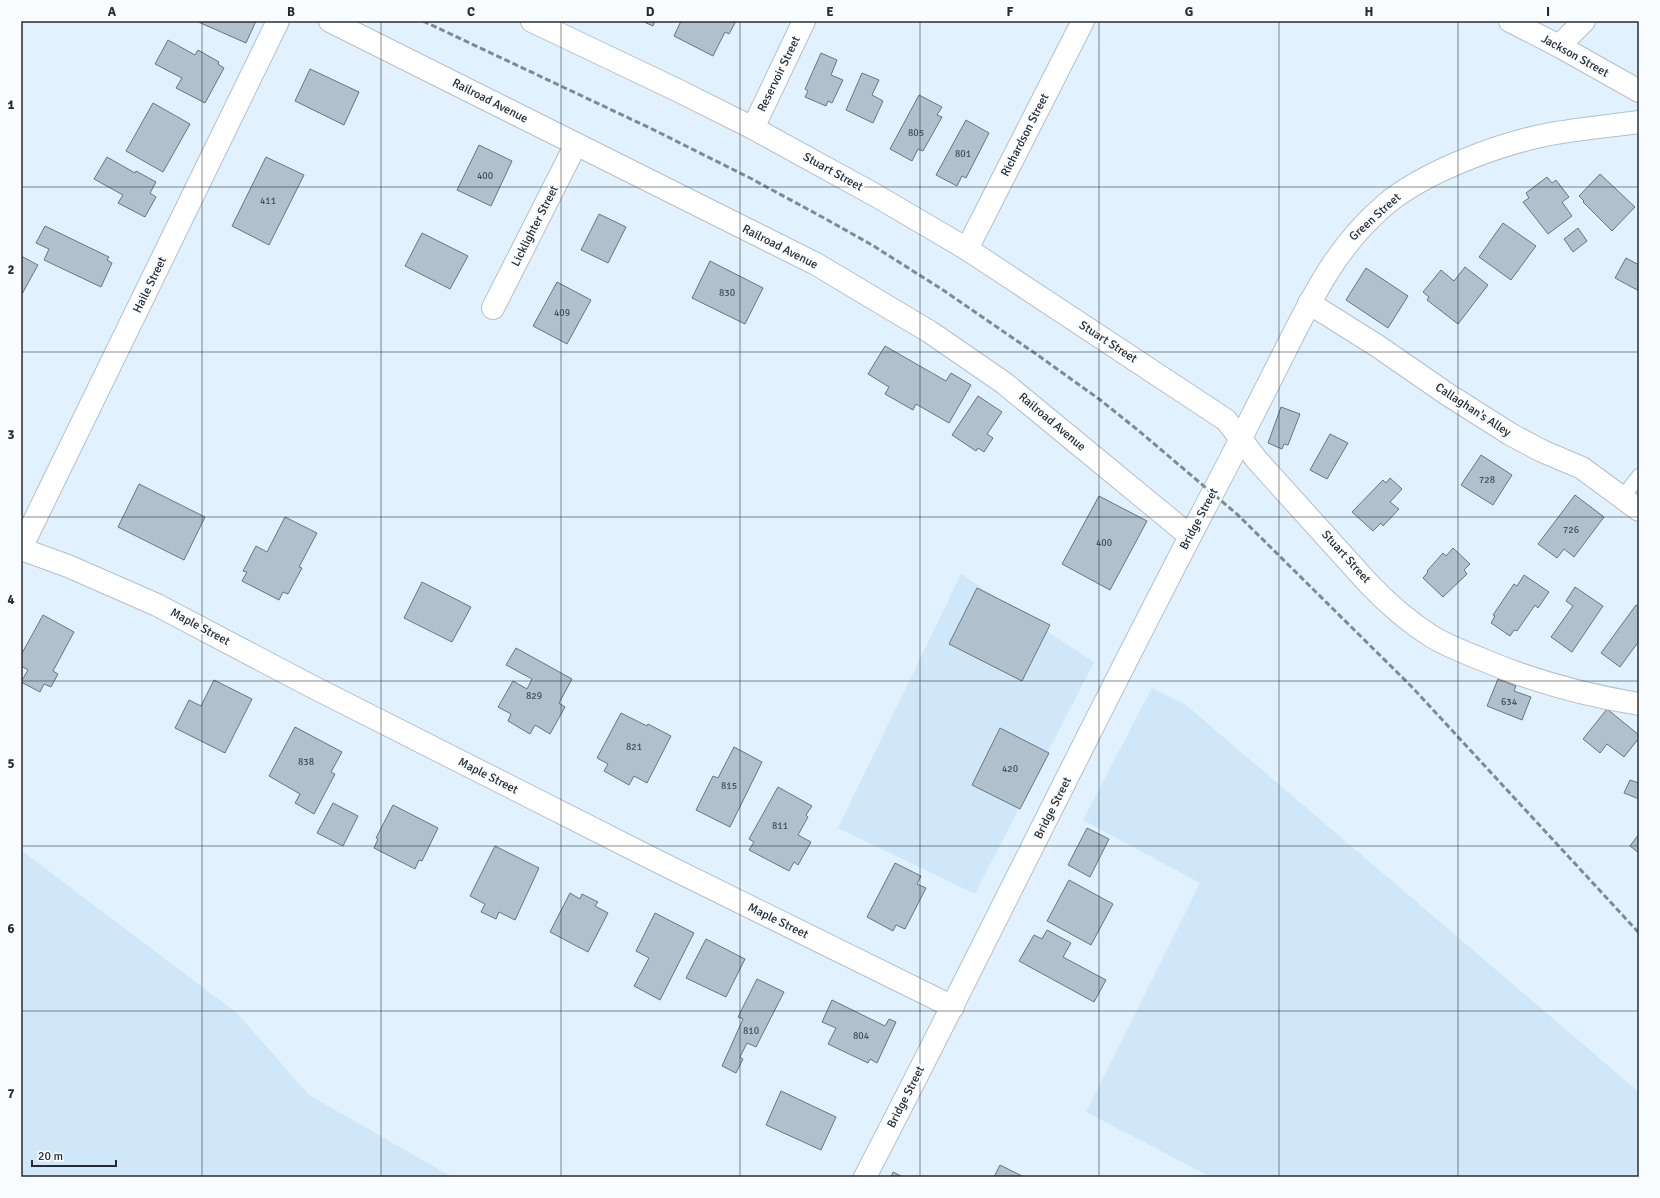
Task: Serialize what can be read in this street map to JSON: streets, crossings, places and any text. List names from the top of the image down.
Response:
{
  "streets": {
    "street": [
      "Jackson Street",
      "Reservoir Street",
      "Railroad Avenue",
      "Richardson Street",
      "Stuart Street",
      "Green Street",
      "Licklighter Street",
      "Haile Street",
      "Callaghan's Alley",
      "Bridge Street",
      "Maple Street"
    ]
  },
  "crossings": [
    ["Reservoir Street", "Stuart Street"],
    ["Railroad Avenue", "Licklighter Street"],
    ["Railroad Avenue", "Bridge Street"],
    ["Richardson Street", "Stuart Street"],
    ["Stuart Street", "Green Street"],
    ["Stuart Street", "Bridge Street"],
    ["Green Street", "Callaghan's Alley"],
    ["Green Street", "Bridge Street"],
    ["Haile Street", "Maple Street"],
    ["Bridge Street", "Maple Street"]
  ],
  "house_numbers": [
    "805",
    "801",
    "400",
    "411",
    "830",
    "409",
    "728",
    "726",
    "400",
    "829",
    "634",
    "821",
    "838",
    "420",
    "815",
    "811",
    "810",
    "804"
  ],
  "scale_bar": "20 m",
  "grid": {
    "columns": [
      "A",
      "B",
      "C",
      "D",
      "E",
      "F",
      "G",
      "H",
      "I"
    ],
    "rows": [
      "1",
      "2",
      "3",
      "4",
      "5",
      "6",
      "7"
    ]
  }
}
